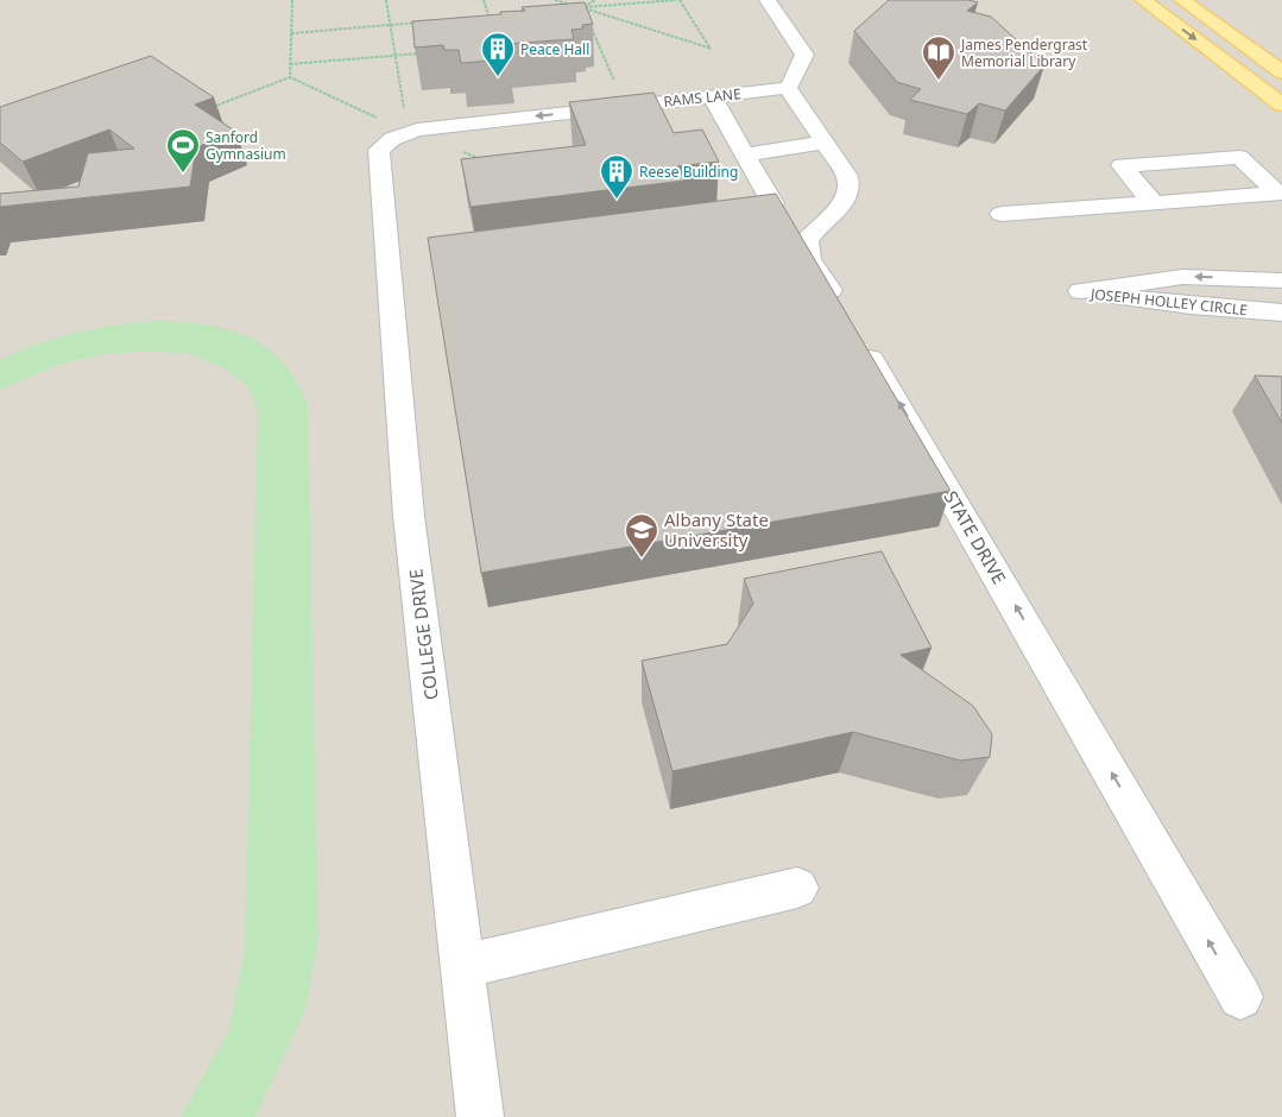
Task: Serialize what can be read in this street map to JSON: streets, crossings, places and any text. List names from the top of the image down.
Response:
{
  "streets": {
    "street": [
      "RAMS LANE",
      "JOSEPH HOLLEY CIRCLE",
      "STATE DRIVE",
      "COLLEGE DRIVE"
    ]
  },
  "crossings": [
    ["RAMS LANE", "STATE DRIVE"],
    ["RAMS LANE", "COLLEGE DRIVE"]
  ],
  "one_way": ["RAMS LANE", "STATE DRIVE"],
  "places": {
    "building": ["Peace Hall", "Reese Building"],
    "library": ["James Pendergrast Memorial Library"],
    "sports": ["Sanford Gymnasium"],
    "school or university": ["Albany State University"]
  }
}
